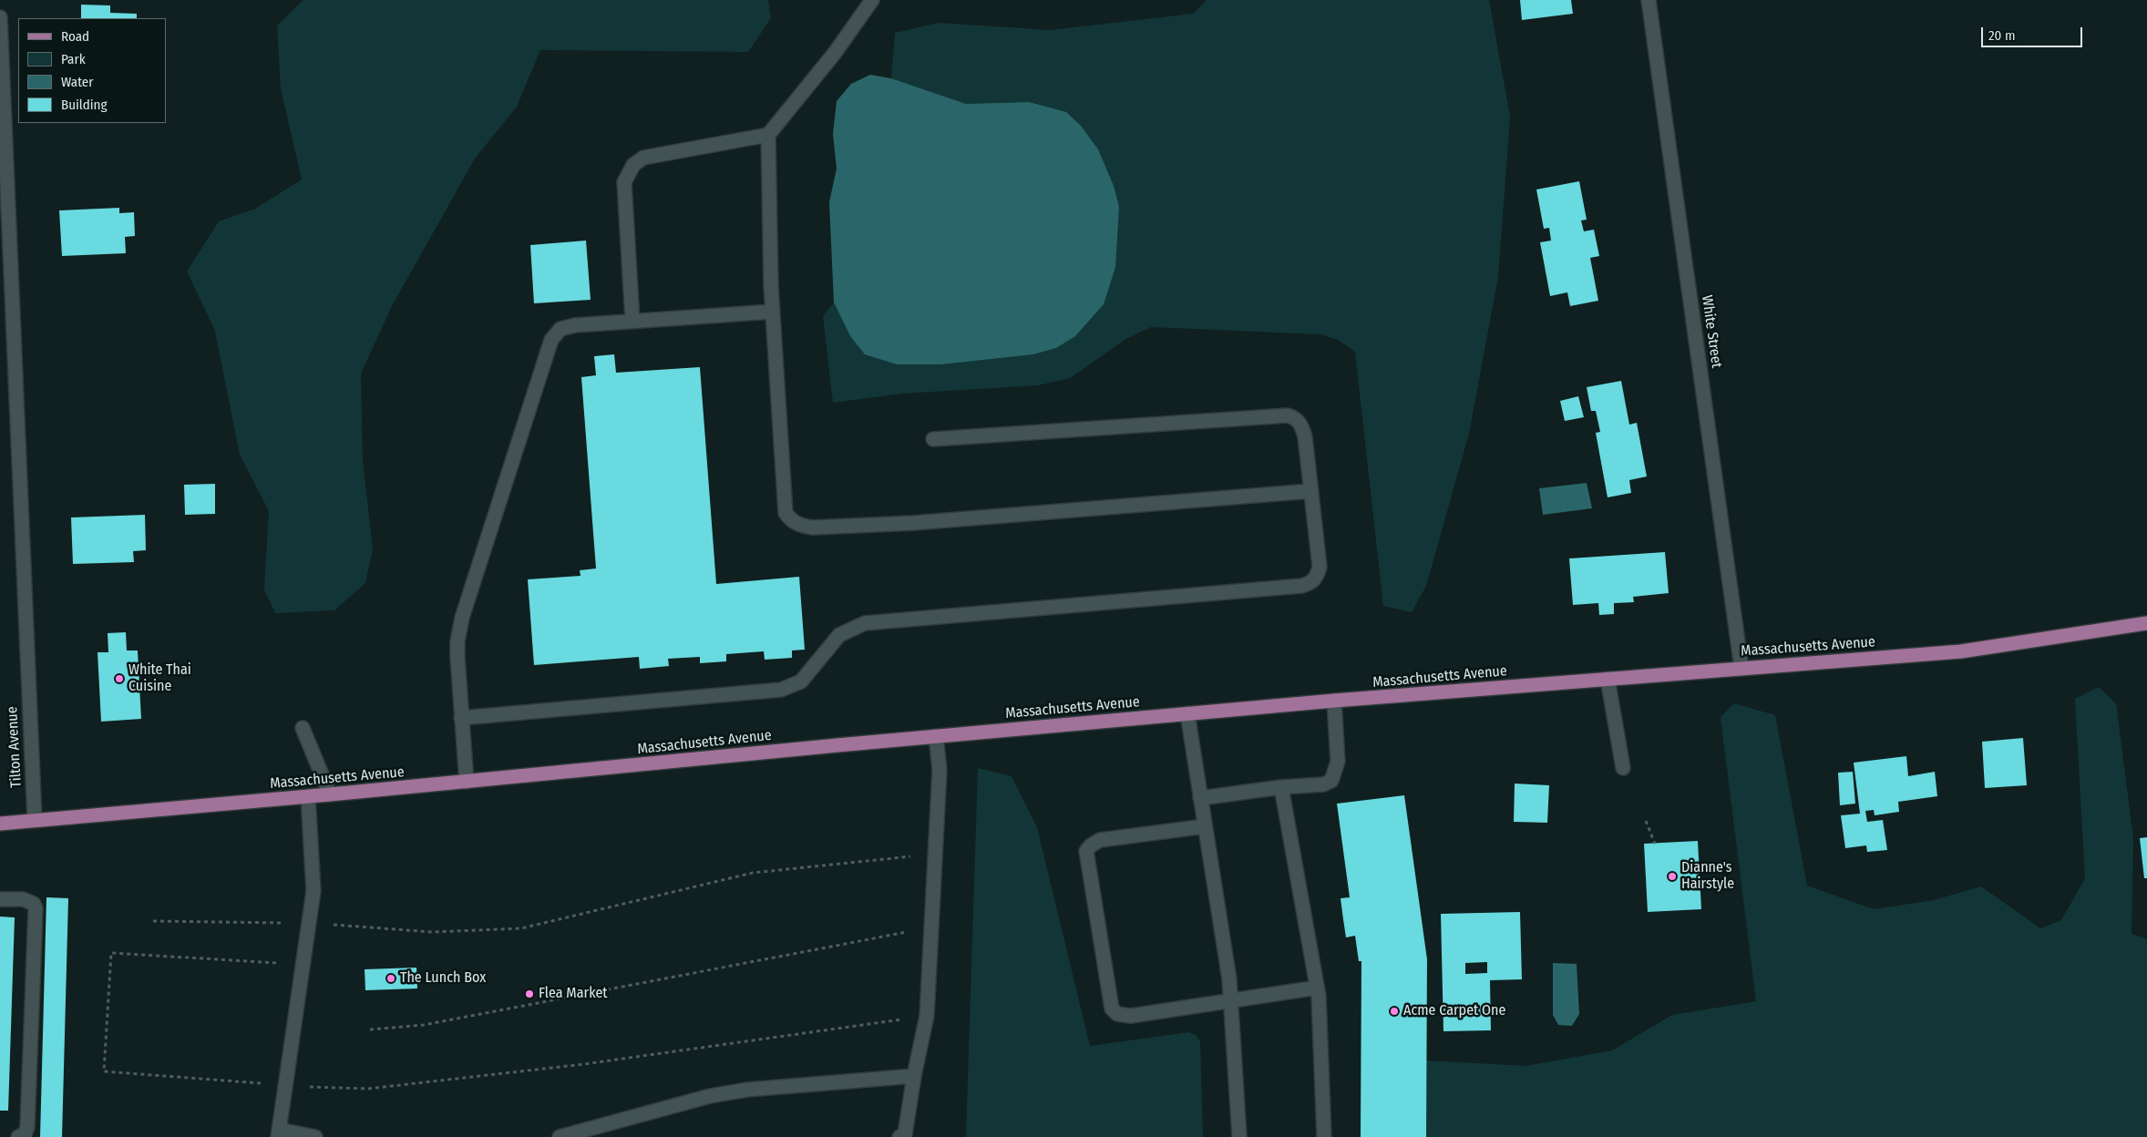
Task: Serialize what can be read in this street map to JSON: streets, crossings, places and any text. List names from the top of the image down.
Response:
{
  "streets": {
    "main road": ["Massachusetts Avenue"],
    "street": ["White Street", "Tilton Avenue"]
  },
  "crossings": [
    ["White Street", "Massachusetts Avenue"],
    ["Massachusetts Avenue", "Tilton Avenue"]
  ],
  "places": [
    "White Thai Cuisine",
    "Dianne's Hairstyle",
    "The Lunch Box",
    "Flea Market",
    "Acme Carpet One"
  ],
  "legend": [
    "Road",
    "Park",
    "Water",
    "Building"
  ],
  "scale_bar": "20 m"
}
